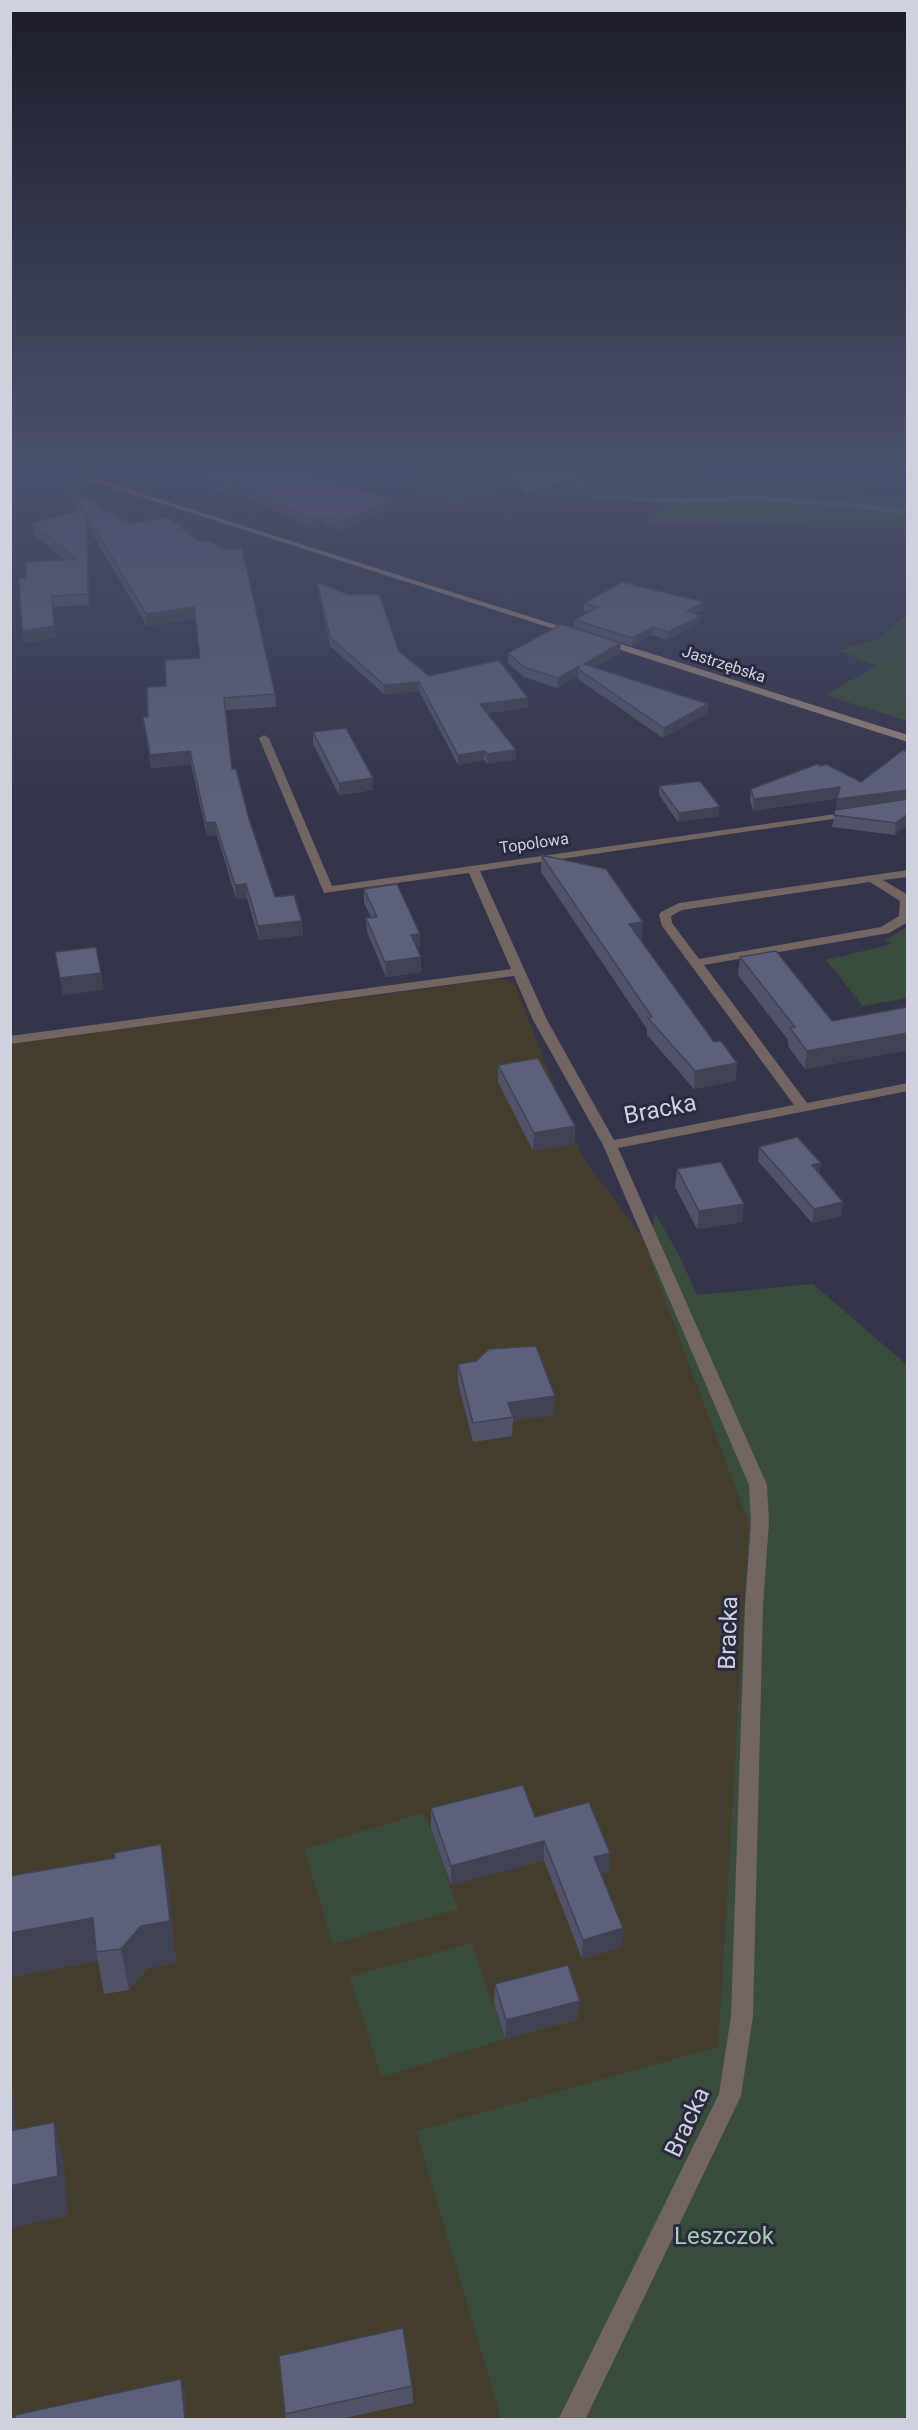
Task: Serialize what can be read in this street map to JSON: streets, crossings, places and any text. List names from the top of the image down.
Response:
{
  "streets": {
    "main road": ["Jastrzębska"],
    "street": ["Topolowa", "Bracka"]
  },
  "parks": ["Leszczok"]
}
